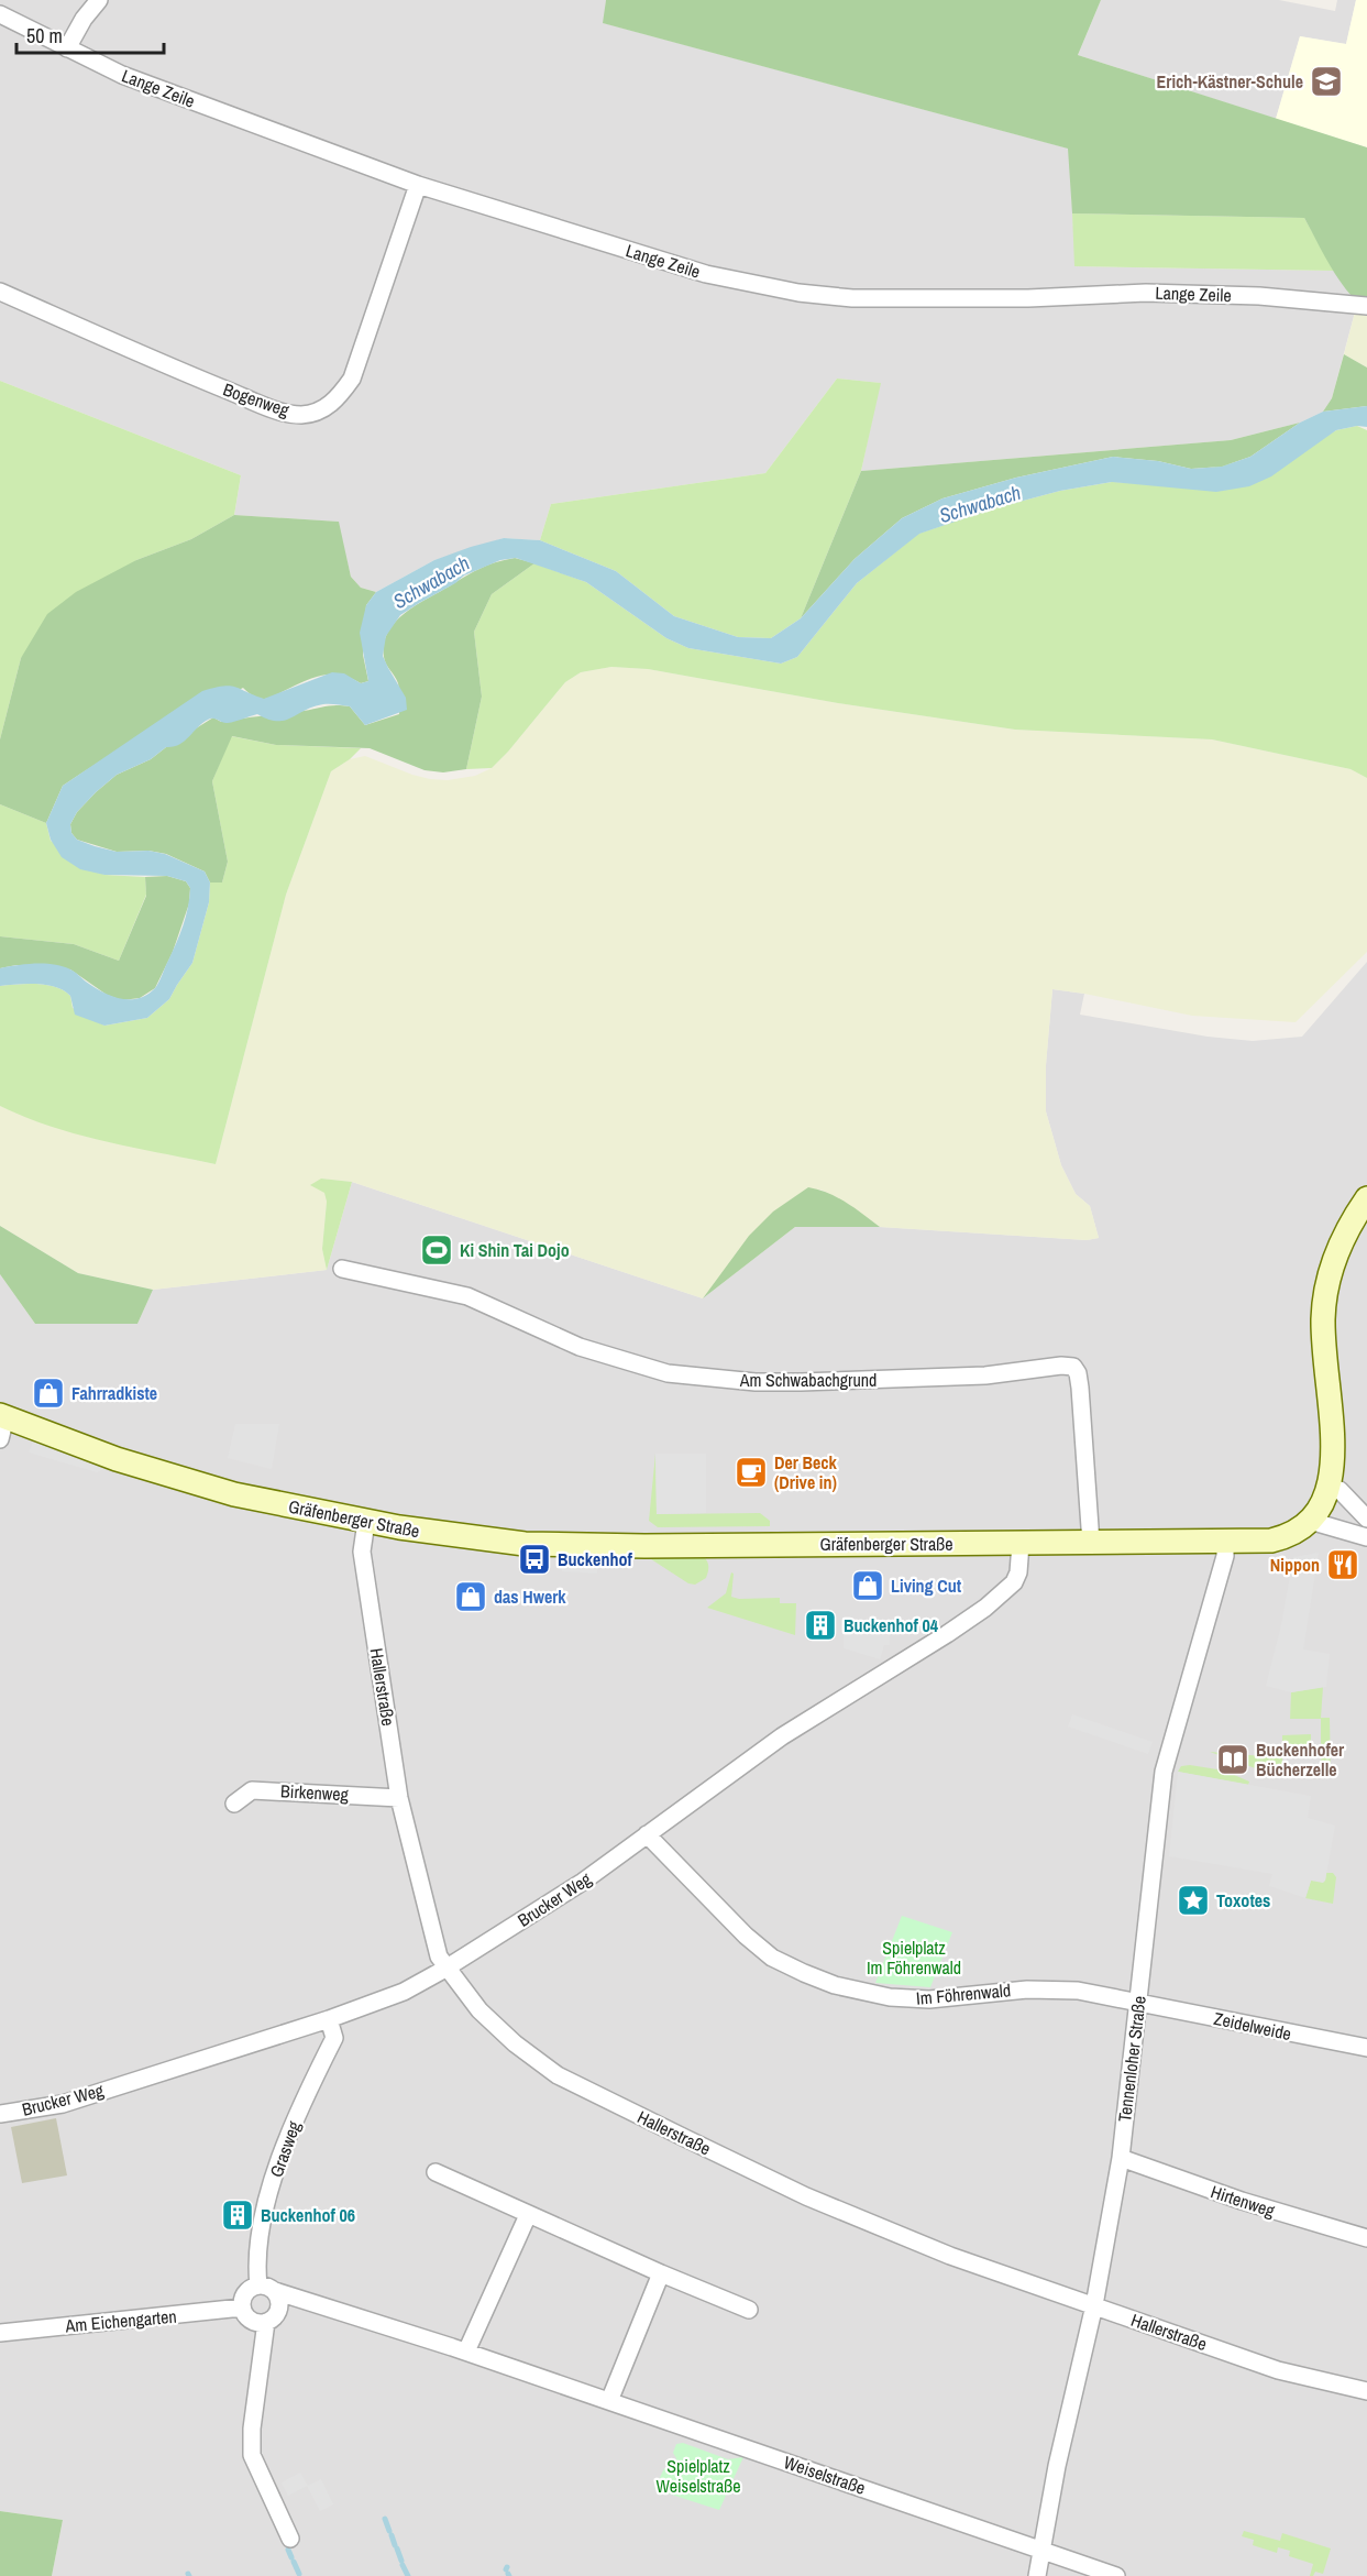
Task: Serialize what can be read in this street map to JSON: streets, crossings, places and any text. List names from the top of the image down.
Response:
{
  "streets": {
    "main road": ["Gräfenberger Straße"],
    "street": [
      "Lange Zeile",
      "Bogenweg",
      "Am Schwabachgrund",
      "Hallerstraße",
      "Birkenweg",
      "Brucker Weg",
      "Im Föhrenwald",
      "Zeidelweide",
      "Tennenloher Straße",
      "Grasweg",
      "Hirtenweg",
      "Am Eichengarten",
      "Weiselstraße"
    ]
  },
  "crossings": [
    ["Lange Zeile", "Bogenweg"],
    ["Am Schwabachgrund", "Gräfenberger Straße"],
    ["Gräfenberger Straße", "Hallerstraße"],
    ["Gräfenberger Straße", "Brucker Weg"],
    ["Gräfenberger Straße", "Tennenloher Straße"],
    ["Hallerstraße", "Birkenweg"],
    ["Hallerstraße", "Brucker Weg"],
    ["Hallerstraße", "Tennenloher Straße"],
    ["Brucker Weg", "Im Föhrenwald"],
    ["Brucker Weg", "Grasweg"],
    ["Im Föhrenwald", "Zeidelweide"],
    ["Im Föhrenwald", "Tennenloher Straße"],
    ["Zeidelweide", "Tennenloher Straße"],
    ["Tennenloher Straße", "Hirtenweg"],
    ["Tennenloher Straße", "Weiselstraße"],
    ["Grasweg", "Am Eichengarten"],
    ["Grasweg", "Weiselstraße"],
    ["Am Eichengarten", "Weiselstraße"]
  ],
  "water": ["Schwabach"],
  "parks": ["Spielplatz Im Föhrenwald", "Spielplatz Weiselstraße"],
  "places": {
    "school or university": ["Erich-Kästner-Schule"],
    "sports": ["Ki Shin Tai Dojo"],
    "shop": ["Fahrradkiste", "Living Cut", "das Hwerk"],
    "cafe": ["Der Beck (Drive in)"],
    "bus stop": ["Buckenhof"],
    "restaurant": ["Nippon"],
    "building": ["Buckenhof 04", "Buckenhof 06"],
    "library": ["Buckenhofer Bücherzelle"],
    "place": ["Toxotes"]
  },
  "scale_bar": "50 m"
}
